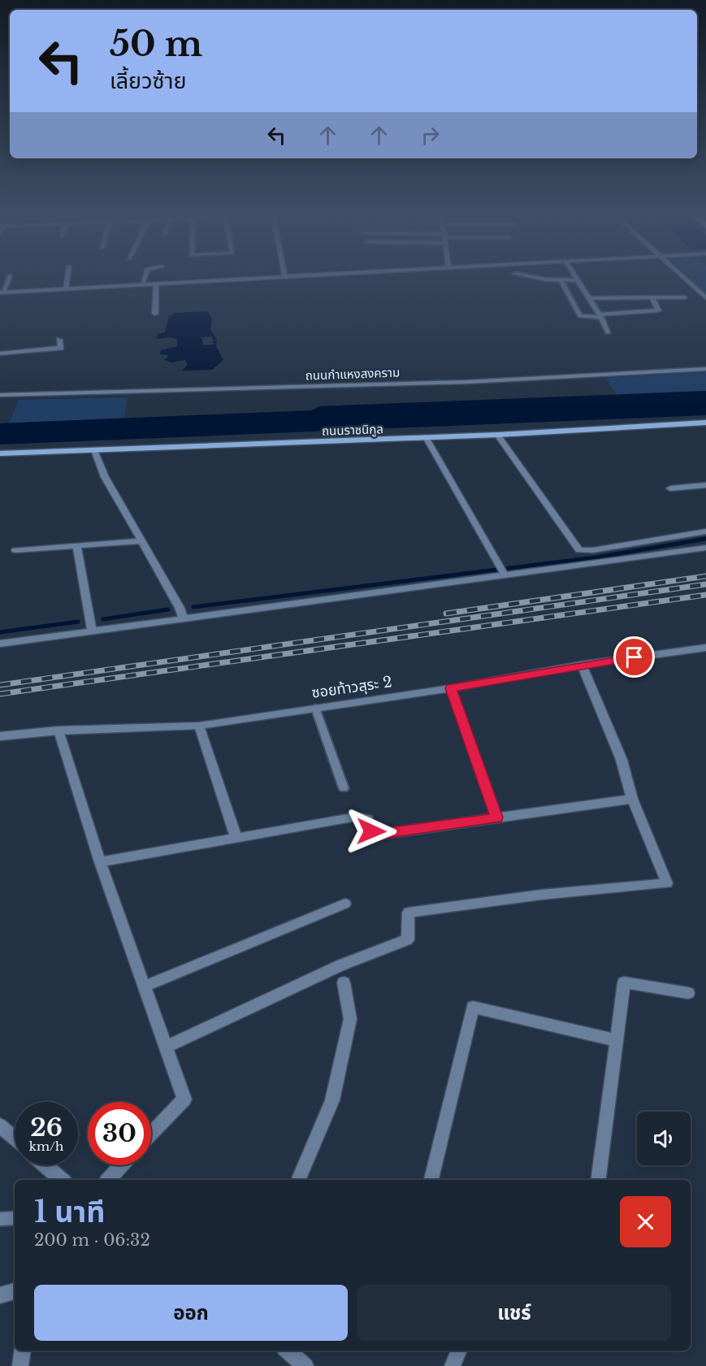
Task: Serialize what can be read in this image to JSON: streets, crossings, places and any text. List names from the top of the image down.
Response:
{
  "streets": {
    "main road": ["ถนนราชนิกูล"],
    "street": ["ถนนกำแหงสงคราม", "ซอยท้าวสุระ 2"]
  },
  "page": {
    "turn": ["50 m", "เลี้ยวซ้าย"],
    "speed": "26 km/h",
    "limit": "30",
    "heading": ["1 นาที", "200 m · 06:32"],
    "buttons": ["ออก", "แชร์"]
  }
}
